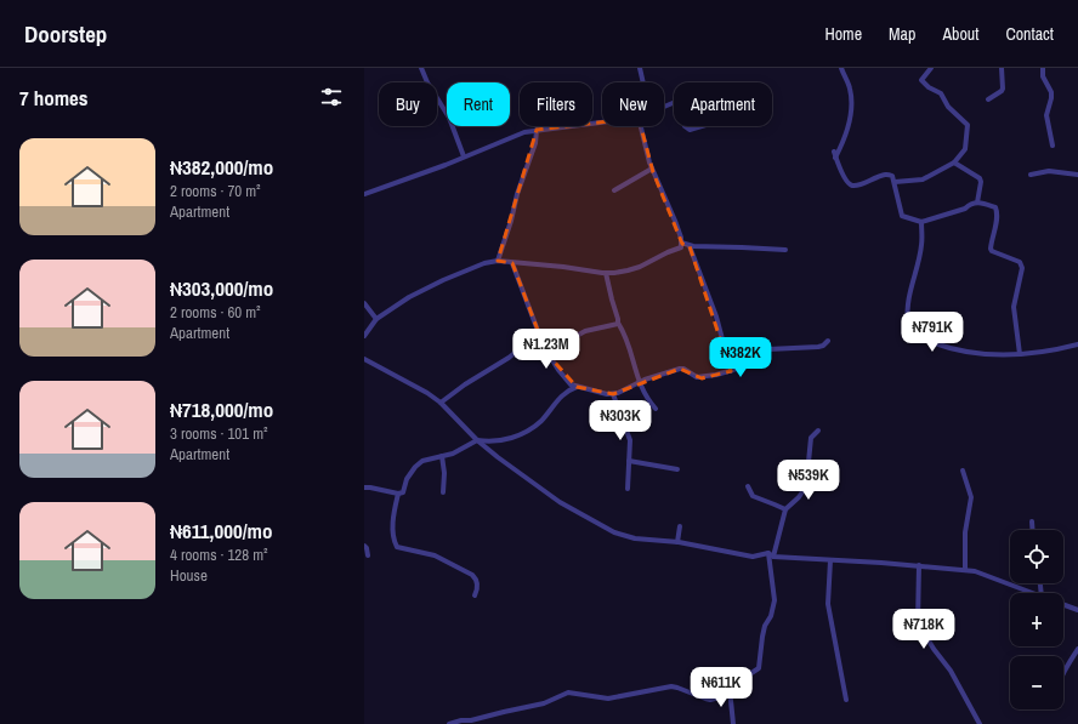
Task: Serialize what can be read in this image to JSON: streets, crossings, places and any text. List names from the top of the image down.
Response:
{
  "page": {
    "header": "Doorstep",
    "nav": [
      "Home",
      "Map",
      "About",
      "Contact"
    ],
    "heading": "7 homes",
    "chip": [
      "Buy",
      "Rent",
      "Filters",
      "New",
      "Apartment"
    ],
    "list": [
      {
        "name": "₦382,000/mo",
        "note": "2 rooms · 70 m² · Apartment"
      },
      {
        "name": "₦303,000/mo",
        "note": "2 rooms · 60 m² · Apartment"
      },
      {
        "name": "₦718,000/mo",
        "note": "3 rooms · 101 m² · Apartment"
      },
      {
        "name": "₦611,000/mo",
        "note": "4 rooms · 128 m² · House"
      }
    ],
    "price": [
      "₦791K",
      "₦1.23M",
      "₦382K",
      "₦303K",
      "₦539K",
      "₦718K",
      "₦611K"
    ],
    "map_buttons": ["+", "−"]
  }
}
